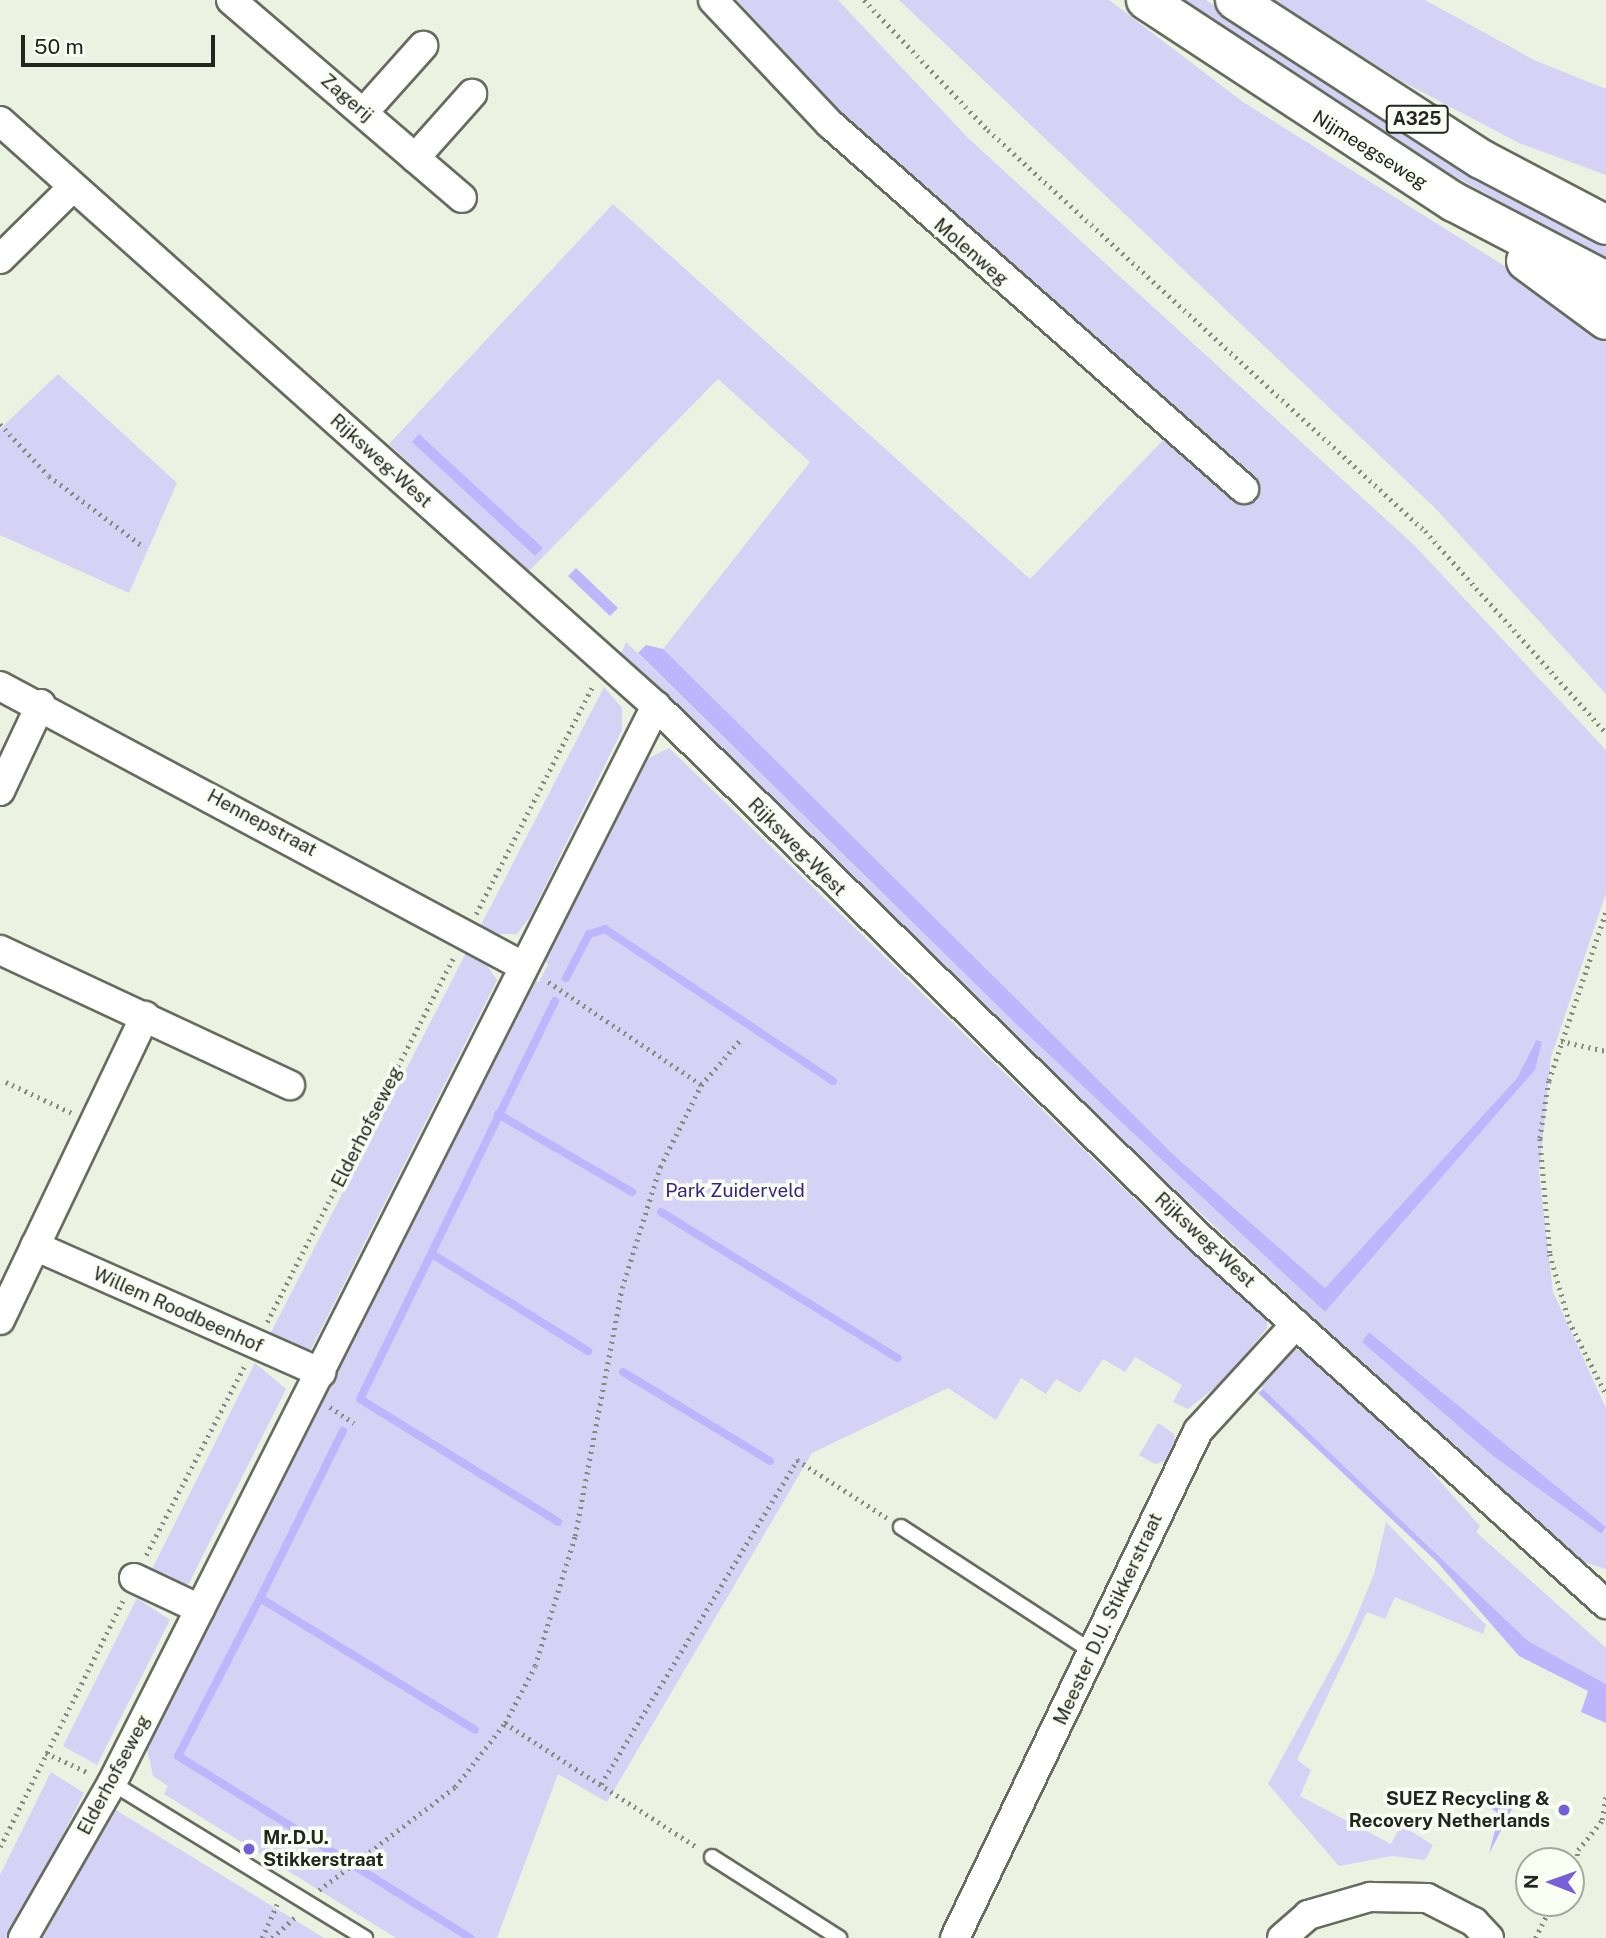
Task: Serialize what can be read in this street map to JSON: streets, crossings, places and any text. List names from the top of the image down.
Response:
{
  "streets": {
    "highway": ["A325", "Nijmeegseweg"],
    "street": [
      "Zagerij",
      "Molenweg",
      "Rijksweg-West",
      "Hennepstraat",
      "Elderhofseweg",
      "Willem Roodbeenhof",
      "Meester D.U. Stikkerstraat"
    ]
  },
  "crossings": [
    ["A325", "Nijmeegseweg"],
    ["Rijksweg-West", "Elderhofseweg"],
    ["Rijksweg-West", "Meester D.U. Stikkerstraat"],
    ["Hennepstraat", "Elderhofseweg"],
    ["Elderhofseweg", "Willem Roodbeenhof"]
  ],
  "parks": ["Park Zuiderveld"],
  "places": ["SUEZ Recycling & Recovery Netherlands", "Mr.D.U. Stikkerstraat"],
  "scale_bar": "50 m",
  "north": "left"
}
